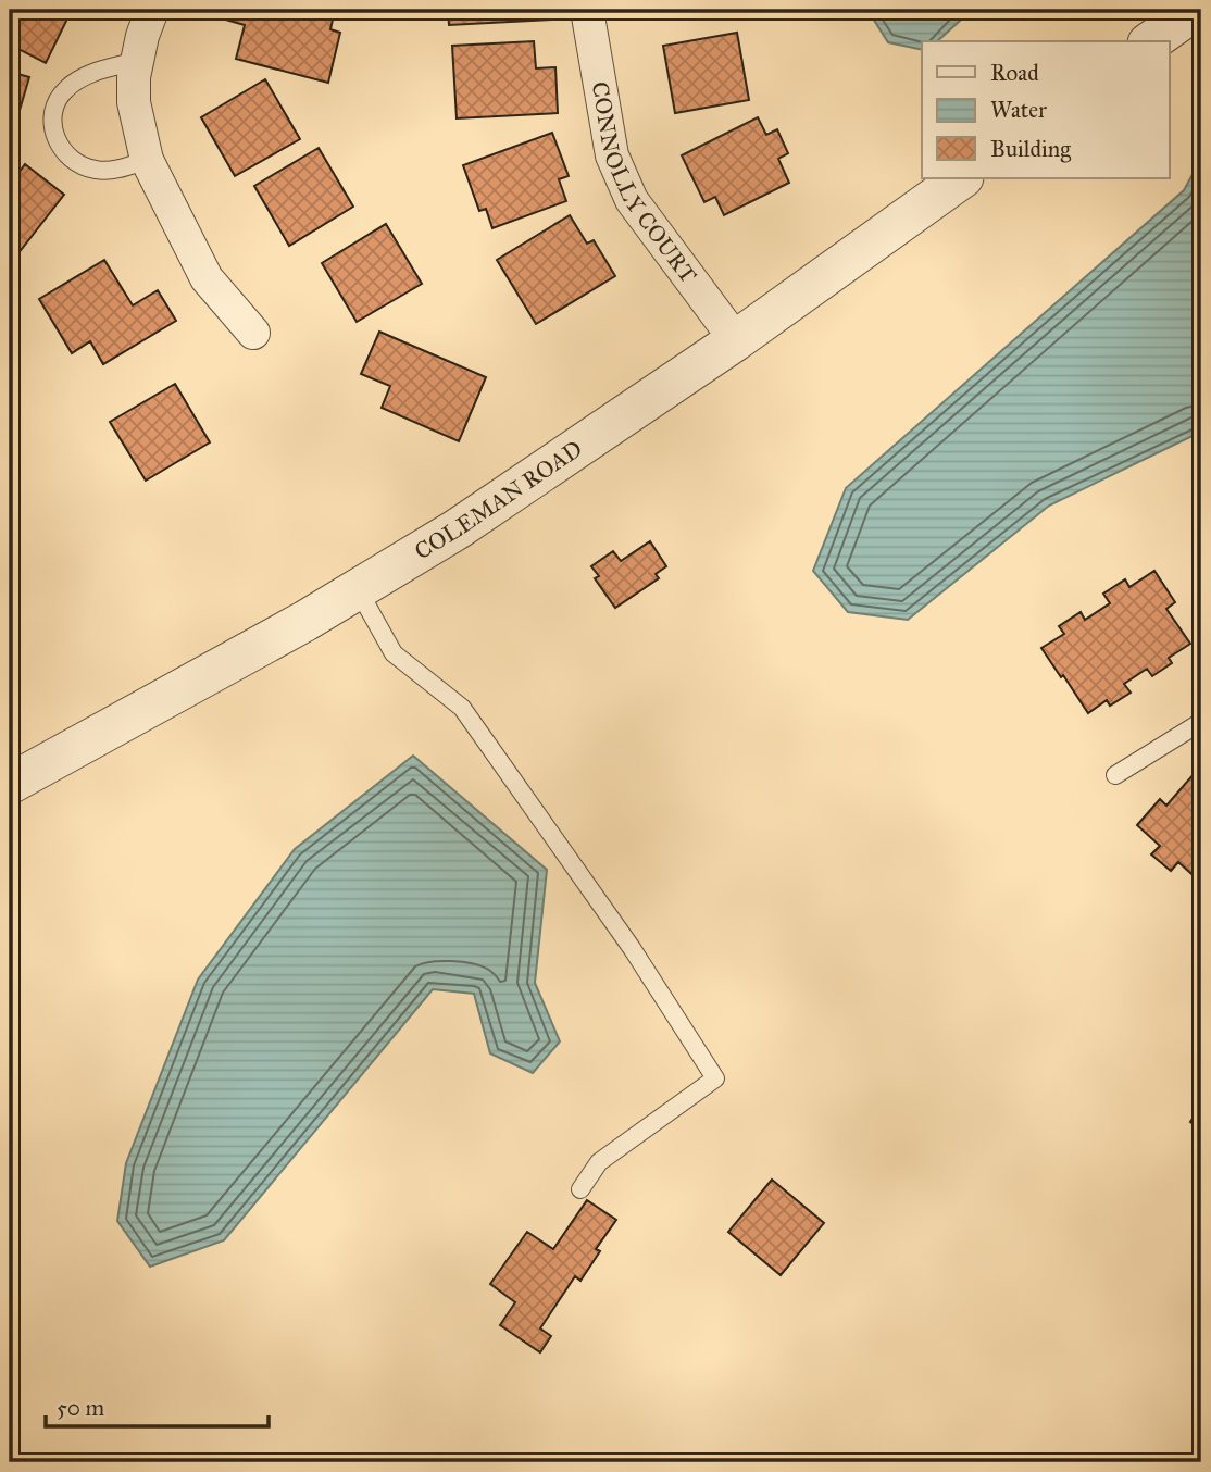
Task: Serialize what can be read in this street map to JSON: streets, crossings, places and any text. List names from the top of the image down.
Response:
{
  "streets": {
    "street": ["CONNOLLY COURT", "COLEMAN ROAD"]
  },
  "crossings": [
    ["CONNOLLY COURT", "COLEMAN ROAD"]
  ],
  "legend": ["Road", "Water", "Building"],
  "scale_bar": "50 m"
}
